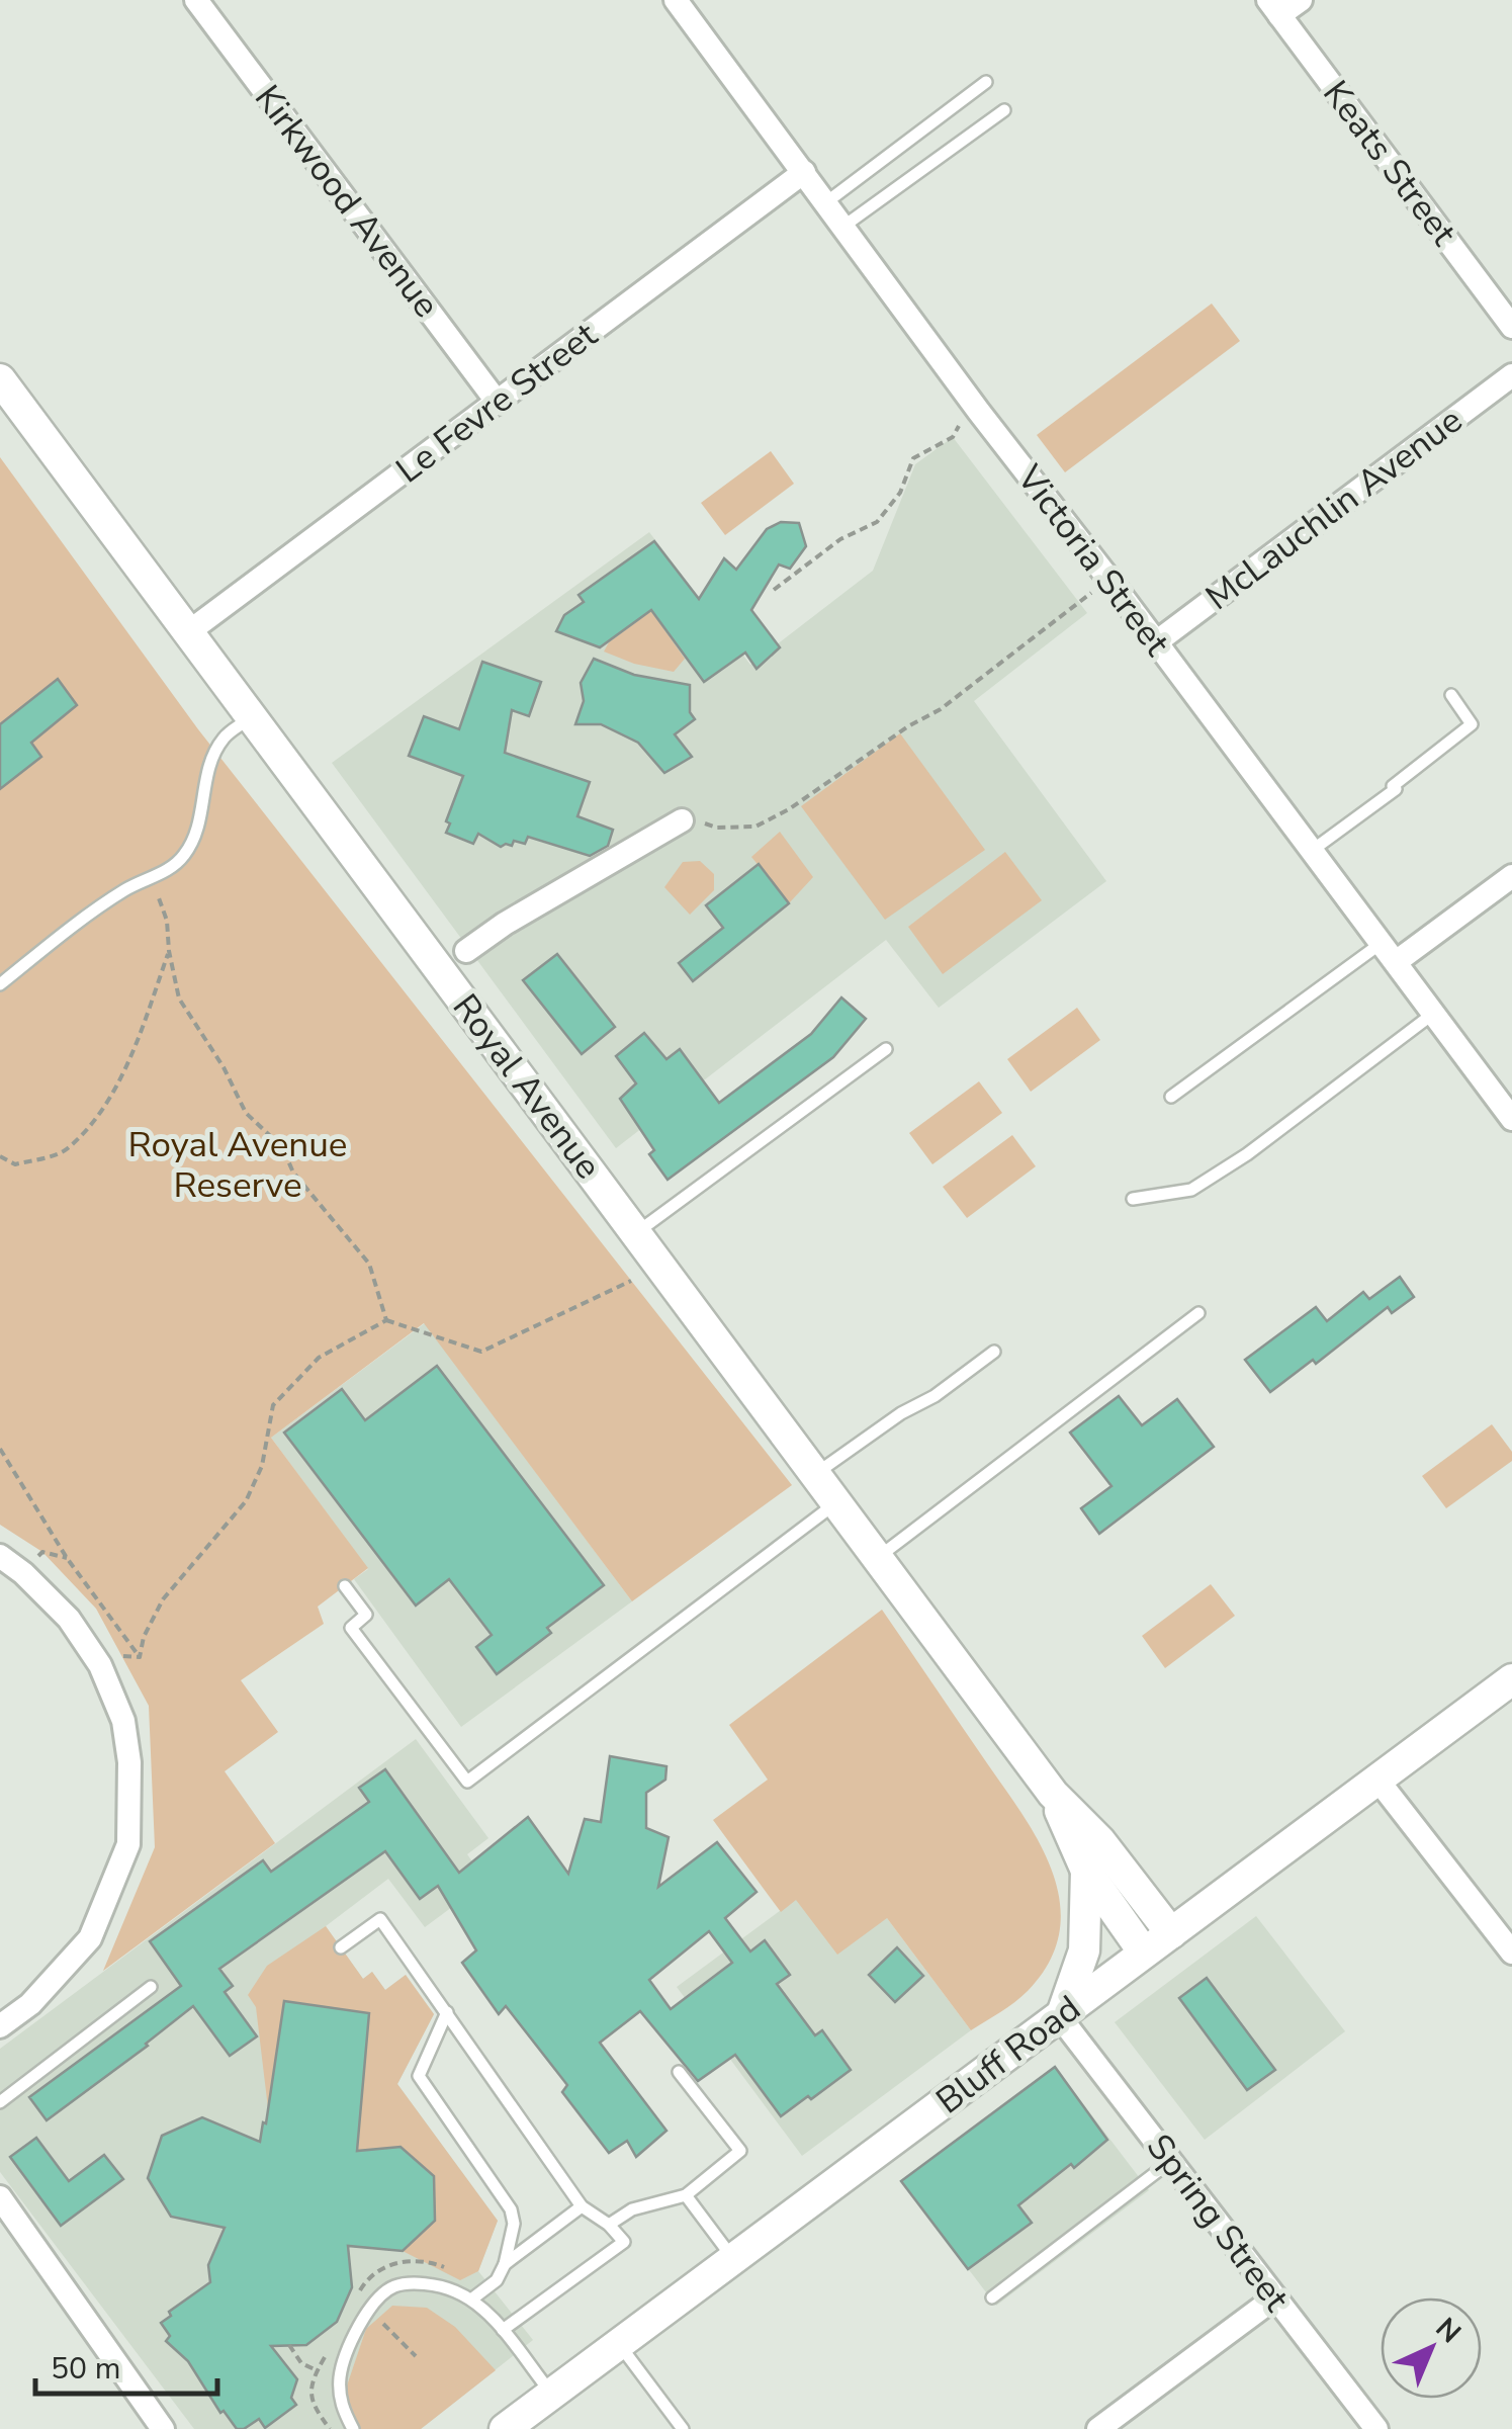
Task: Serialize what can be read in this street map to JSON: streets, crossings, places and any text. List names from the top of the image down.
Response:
{
  "streets": {
    "street": [
      "Keats Street",
      "Kirkwood Avenue",
      "Le Fevre Street",
      "McLauchlin Avenue",
      "Victoria Street",
      "Royal Avenue",
      "Bluff Road",
      "Spring Street"
    ]
  },
  "crossings": [
    ["Kirkwood Avenue", "Le Fevre Street"],
    ["Le Fevre Street", "Victoria Street"],
    ["Le Fevre Street", "Royal Avenue"],
    ["McLauchlin Avenue", "Victoria Street"],
    ["Royal Avenue", "Bluff Road"],
    ["Bluff Road", "Spring Street"]
  ],
  "parks": ["Royal Avenue Reserve"],
  "scale_bar": "50 m",
  "north": "top right"
}
